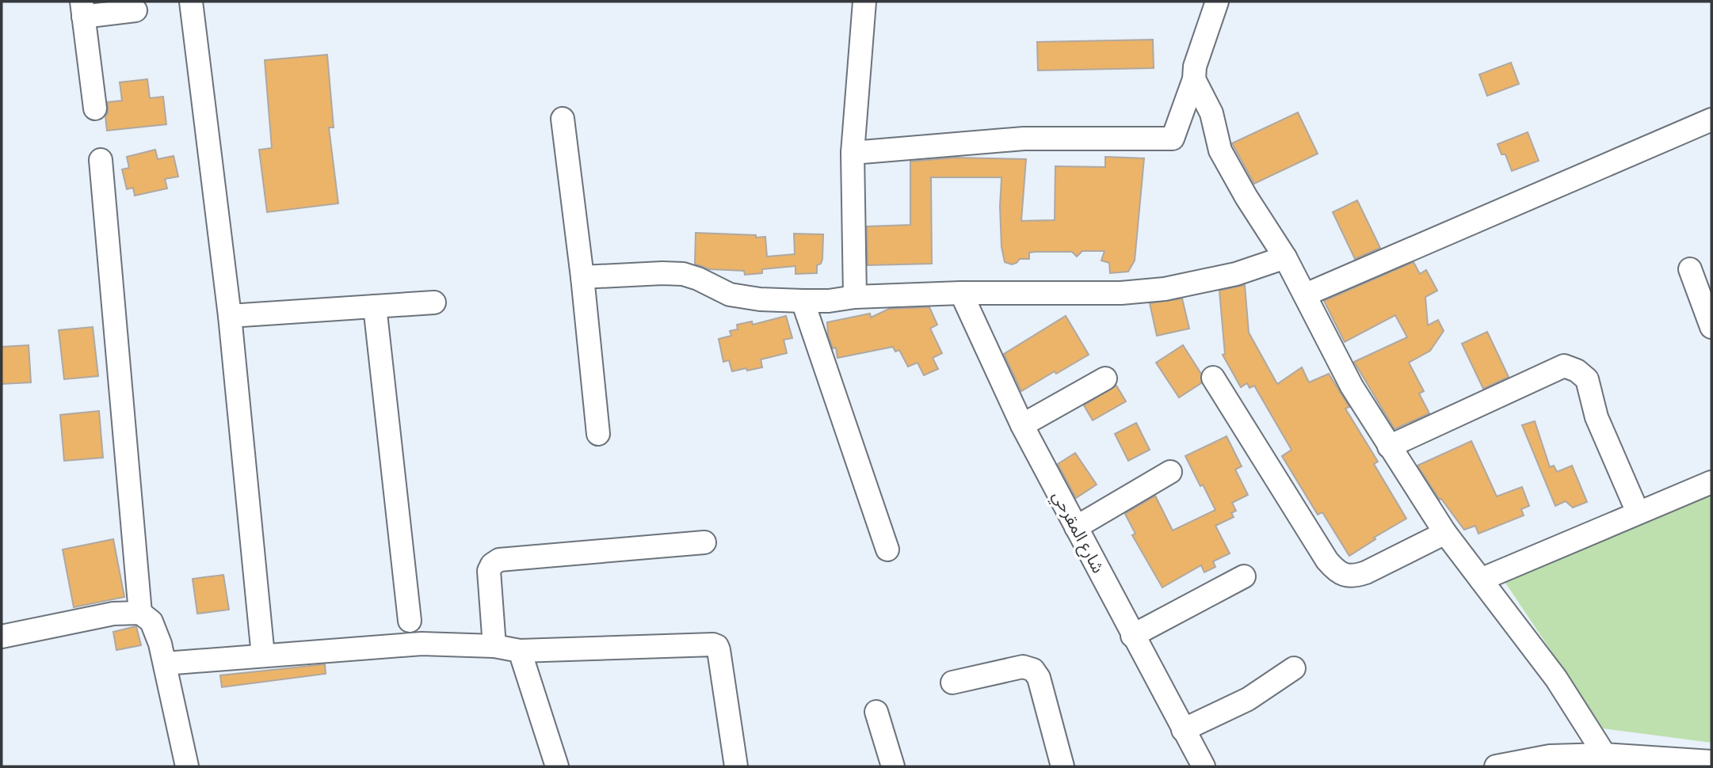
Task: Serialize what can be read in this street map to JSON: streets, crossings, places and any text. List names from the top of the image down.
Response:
{
  "streets": {
    "street": ["شارع المقرحي"]
  }
}
